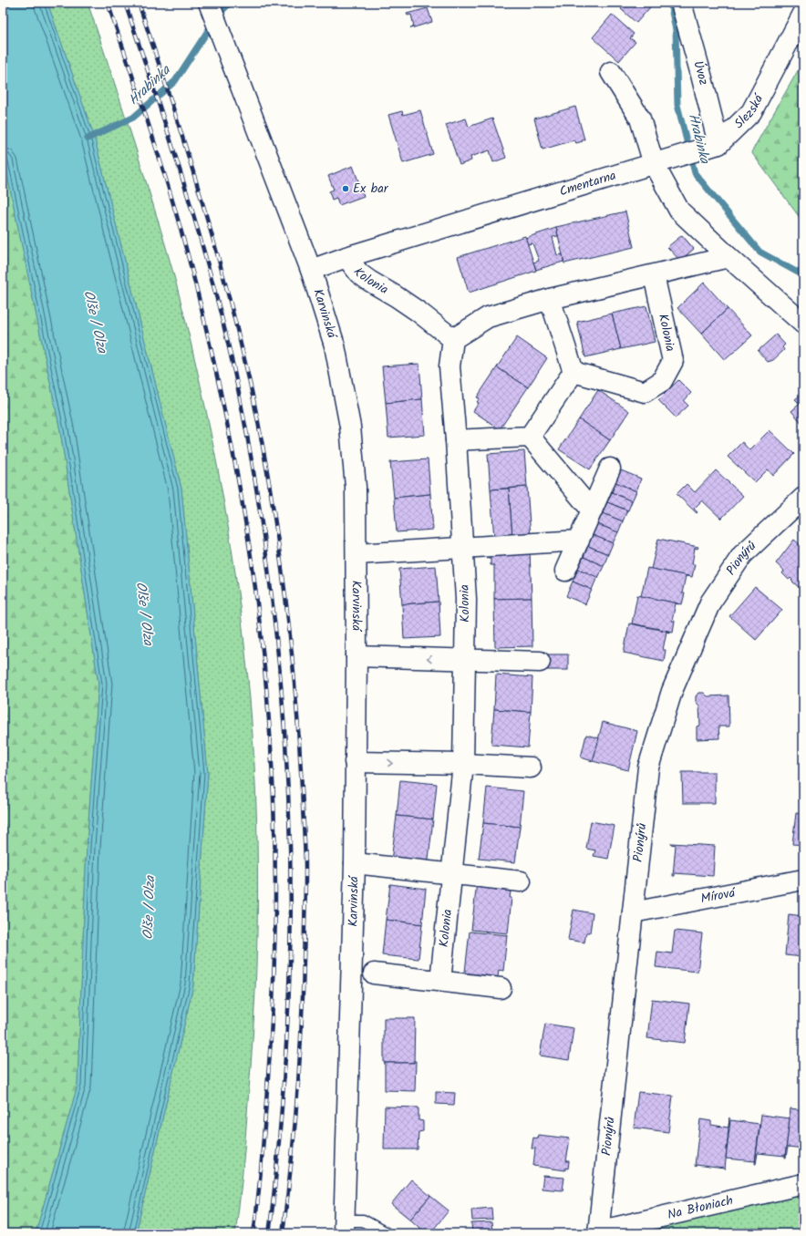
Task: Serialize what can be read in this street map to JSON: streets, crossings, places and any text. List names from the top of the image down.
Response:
{
  "streets": {
    "street": [
      "Úvoz",
      "Slezská",
      "Cmentarna",
      "Kolonia",
      "Karvinská",
      "Pionýrů",
      "Mírová",
      "Na Błoniach"
    ]
  },
  "crossings": [
    ["Úvoz", "Slezská"],
    ["Slezská", "Cmentarna"],
    ["Cmentarna", "Kolonia"],
    ["Cmentarna", "Karvinská"],
    ["Pionýrů", "Mírová"],
    ["Pionýrů", "Na Błoniach"]
  ],
  "water": ["Hrabinka", "Olše / Olza"],
  "places": ["Ex bar"]
}
